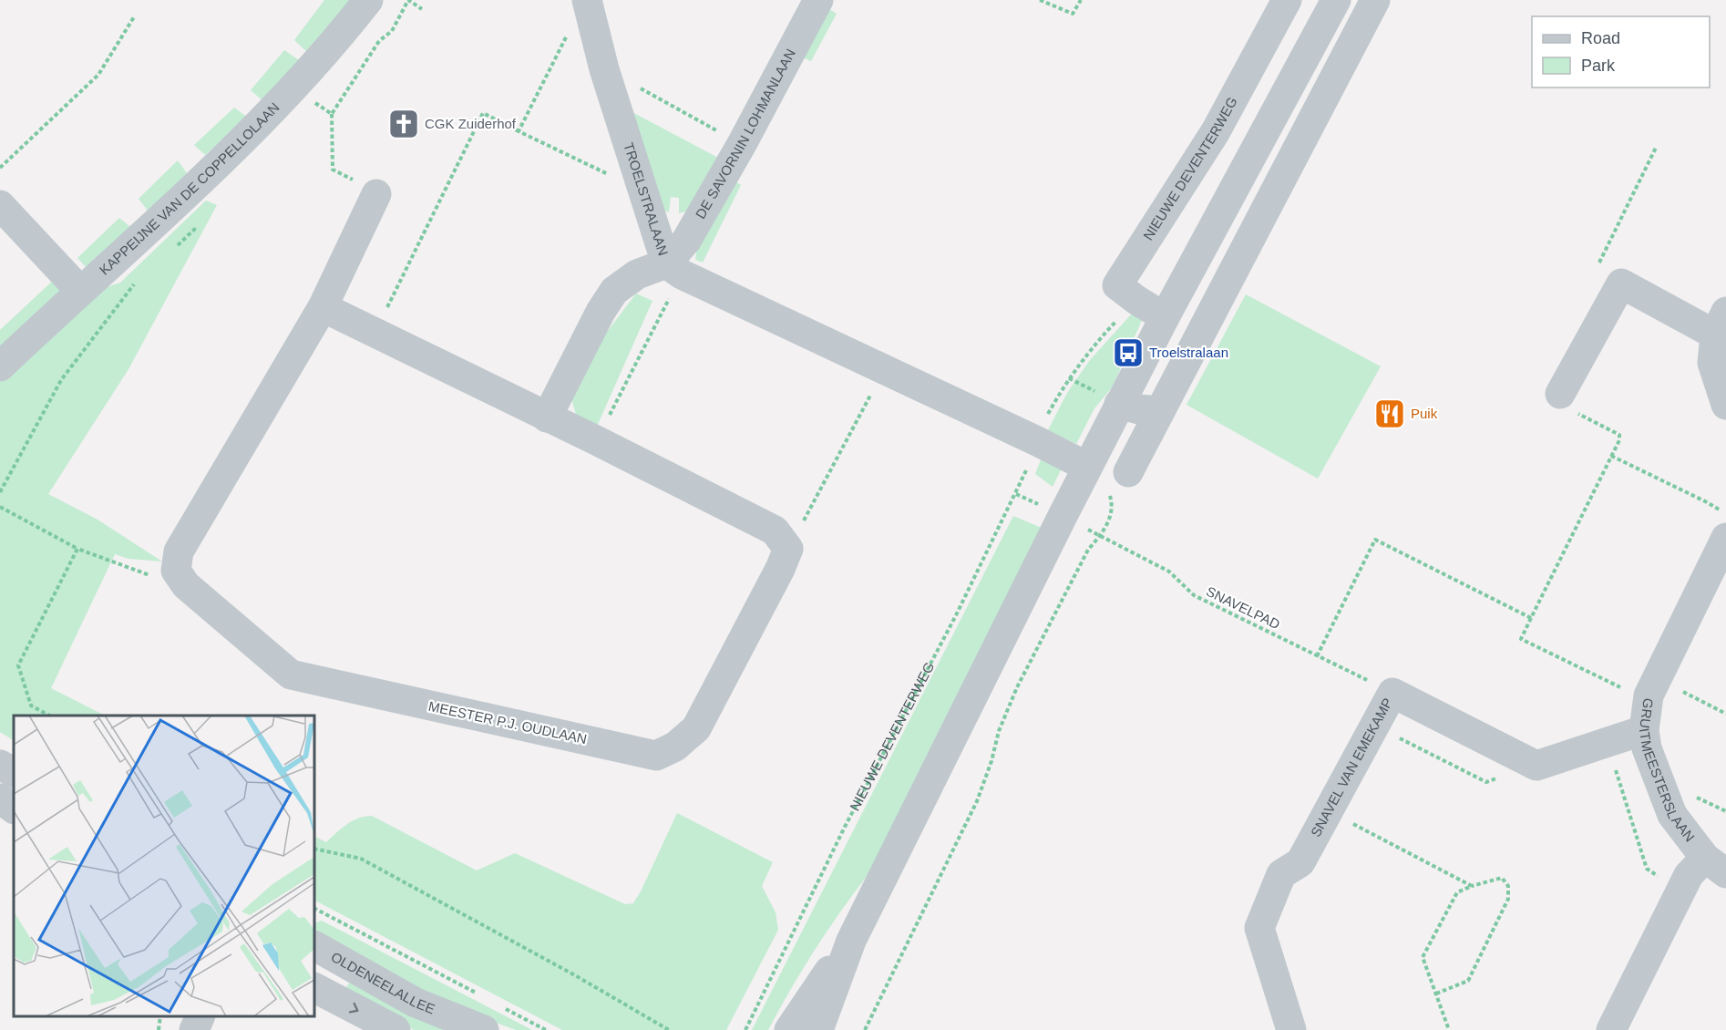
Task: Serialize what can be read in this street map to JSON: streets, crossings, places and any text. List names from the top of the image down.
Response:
{
  "streets": {
    "street": [
      "DE SAVORNIN LOHMANLAAN",
      "NIEUWE DEVENTERWEG",
      "KAPPEIJNE VAN DE COPPELLOLAAN",
      "TROELSTRALAAN",
      "MEESTER P.J. OUDLAAN",
      "SNAVEL VAN EMEKAMP",
      "GRUITMEESTERSLAAN",
      "OLDENEELALLEE"
    ],
    "path": ["SNAVELPAD"]
  },
  "crossings": [
    ["DE SAVORNIN LOHMANLAAN", "TROELSTRALAAN"],
    ["SNAVELPAD", "SNAVEL VAN EMEKAMP"],
    ["SNAVEL VAN EMEKAMP", "GRUITMEESTERSLAAN"]
  ],
  "places": {
    "church": ["CGK Zuiderhof"],
    "bus stop": ["Troelstralaan"],
    "restaurant": ["Puik"]
  },
  "legend": ["Road", "Park"]
}
